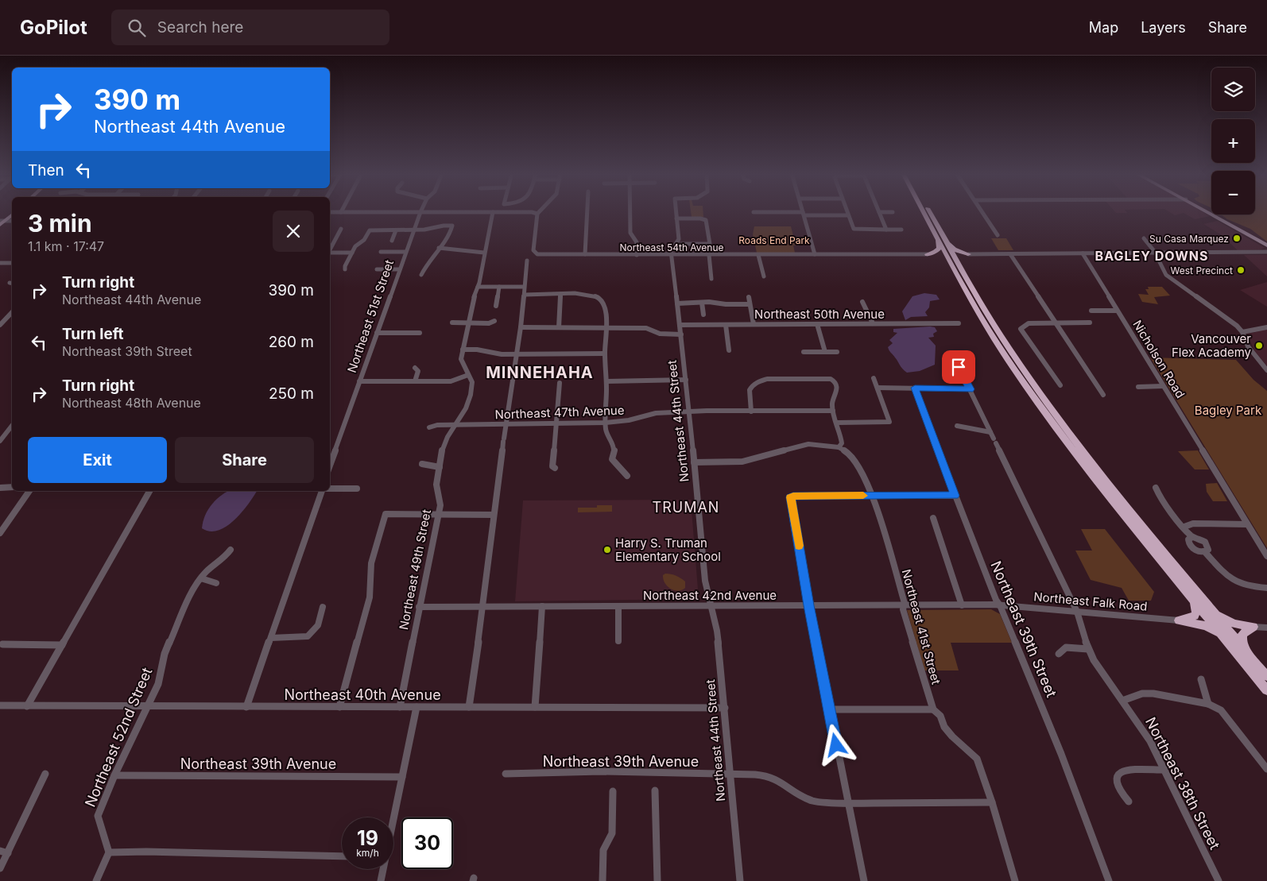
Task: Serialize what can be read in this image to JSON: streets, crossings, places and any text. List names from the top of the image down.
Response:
{
  "streets": {
    "street": [
      "Northeast 54th Avenue",
      "Northeast 50th Avenue",
      "Northeast 51st Street",
      "Nicholson Road",
      "Northeast 47th Avenue",
      "Northeast 44th Street",
      "Northeast 49th Street",
      "Northeast 42nd Avenue",
      "Northeast Falk Road",
      "Northeast 41st Street",
      "Northeast 39th Street",
      "Northeast 40th Avenue",
      "Northeast 52nd Street",
      "Northeast 39th Avenue",
      "Northeast 38th Street"
    ]
  },
  "crossings": [
    ["Northeast 54th Avenue", "Northeast 44th Street"],
    ["Northeast 50th Avenue", "Northeast 44th Street"],
    ["Northeast 47th Avenue", "Northeast 44th Street"],
    ["Northeast 47th Avenue", "Northeast 49th Street"],
    ["Northeast 44th Street", "Northeast 42nd Avenue"],
    ["Northeast 44th Street", "Northeast 40th Avenue"],
    ["Northeast 44th Street", "Northeast 39th Avenue"],
    ["Northeast 49th Street", "Northeast 42nd Avenue"],
    ["Northeast 49th Street", "Northeast 40th Avenue"],
    ["Northeast 42nd Avenue", "Northeast Falk Road"],
    ["Northeast 42nd Avenue", "Northeast 41st Street"],
    ["Northeast 42nd Avenue", "Northeast 39th Street"],
    ["Northeast Falk Road", "Northeast 39th Street"],
    ["Northeast Falk Road", "Northeast 38th Street"],
    ["Northeast 41st Street", "Northeast 39th Avenue"],
    ["Northeast 40th Avenue", "Northeast 52nd Street"],
    ["Northeast 52nd Street", "Northeast 39th Avenue"]
  ],
  "districts": ["BAGLEY DOWNS", "MINNEHAHA", "TRUMAN"],
  "parks": ["Roads End Park", "Bagley Park"],
  "places": [
    "Su Casa Marquez",
    "West Precinct",
    "Vancouver Flex Academy",
    "Harry S. Truman Elementary School"
  ],
  "page": {
    "header": "GoPilot",
    "search": "Search here",
    "nav": ["Map", "Layers", "Share"],
    "map_buttons": ["+", "−"],
    "turn": ["390 m", "Northeast 44th Avenue"],
    "then": "Then",
    "heading": ["3 min", "1.1 km · 17:47"],
    "list": [
      {
        "name": "Turn right",
        "note": "Northeast 44th Avenue",
        "value": "390 m"
      },
      {
        "name": "Turn left",
        "note": "Northeast 39th Street",
        "value": "260 m"
      },
      {
        "name": "Turn right",
        "note": "Northeast 48th Avenue",
        "value": "250 m"
      }
    ],
    "buttons": ["Exit", "Share"],
    "speed": "19 km/h",
    "limit": "30"
  }
}
